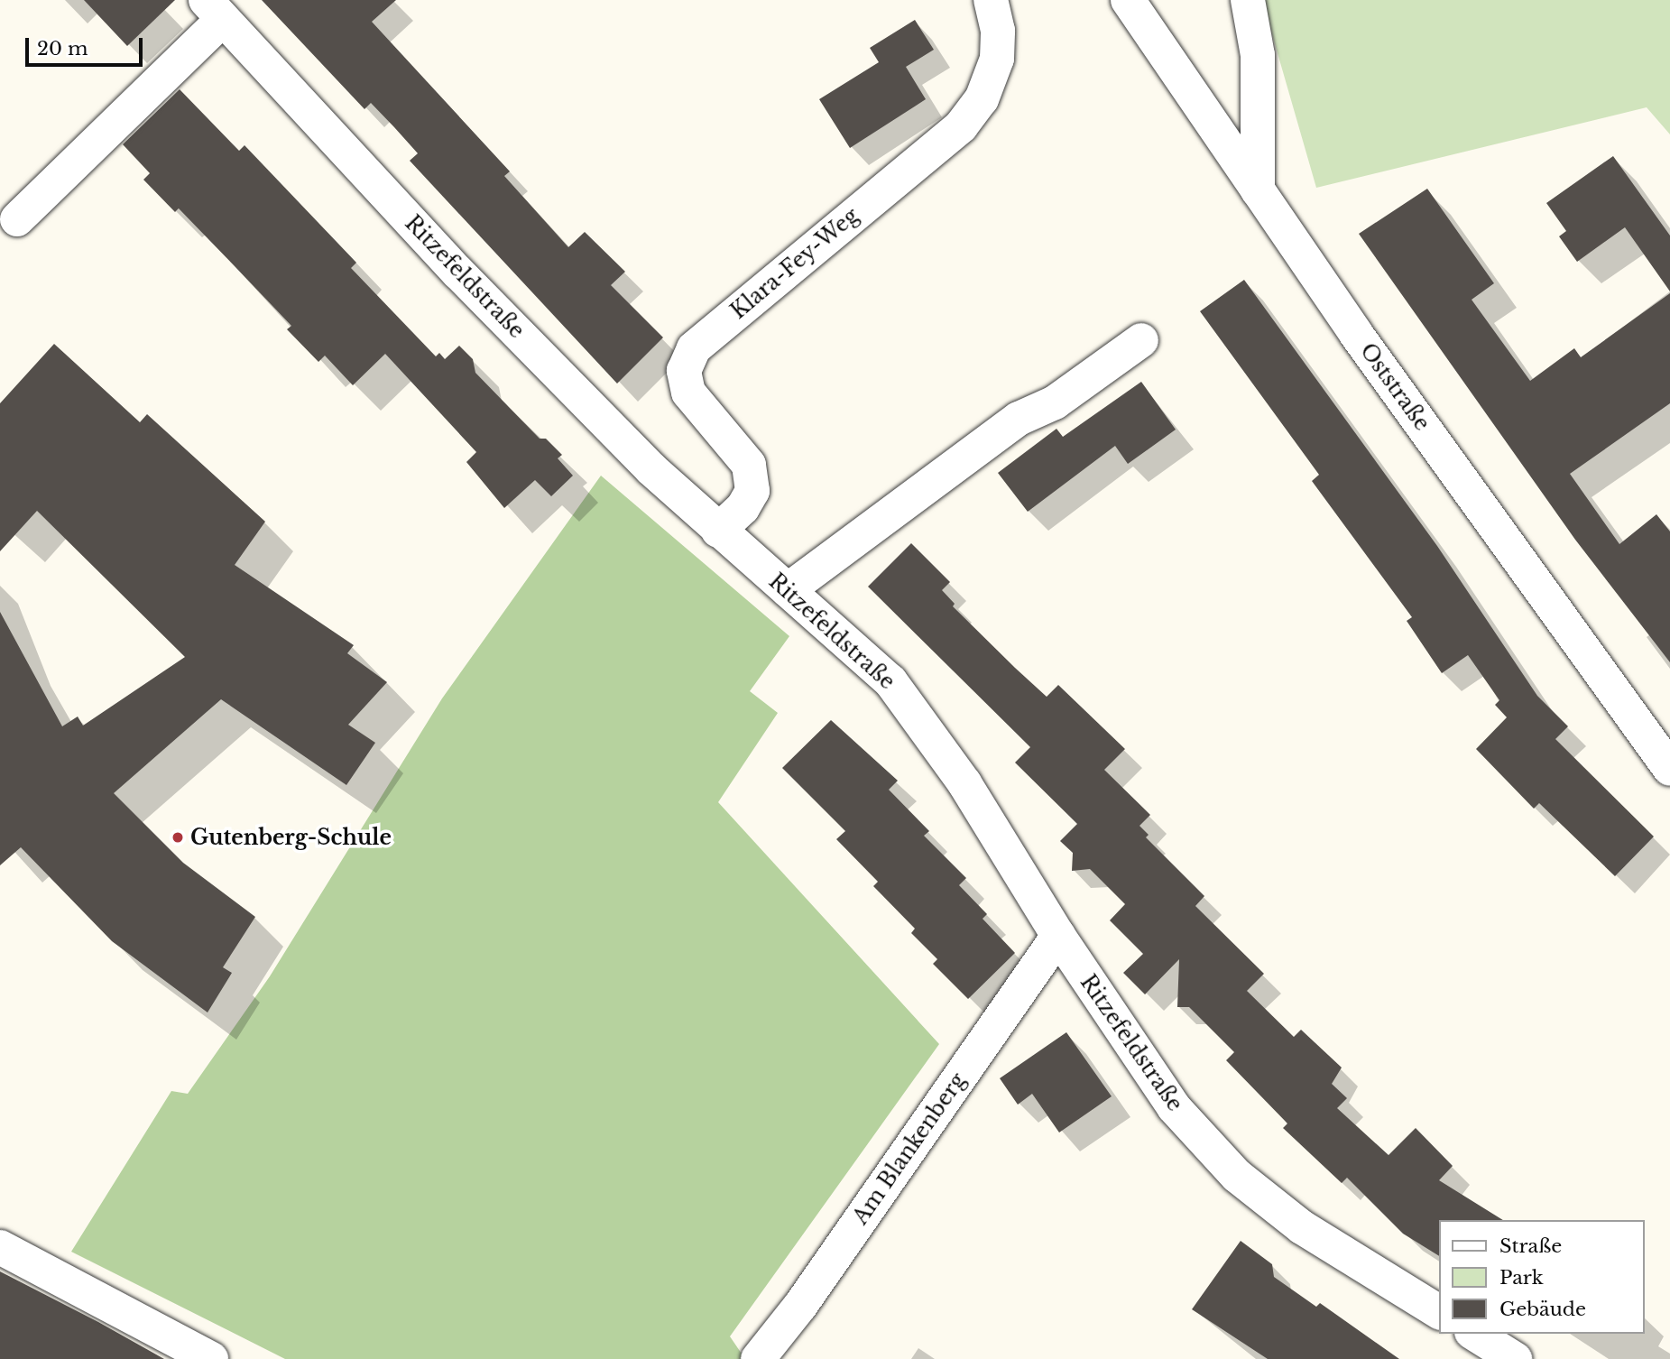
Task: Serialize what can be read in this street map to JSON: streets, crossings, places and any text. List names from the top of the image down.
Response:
{
  "streets": {
    "street": [
      "Klara-Fey-Weg",
      "Ritzefeldstraße",
      "Oststraße",
      "Am Blankenberg"
    ]
  },
  "crossings": [
    ["Klara-Fey-Weg", "Ritzefeldstraße"],
    ["Ritzefeldstraße", "Am Blankenberg"]
  ],
  "places": ["Gutenberg-Schule"],
  "legend": ["Straße", "Park", "Gebäude"],
  "scale_bar": "20 m"
}
